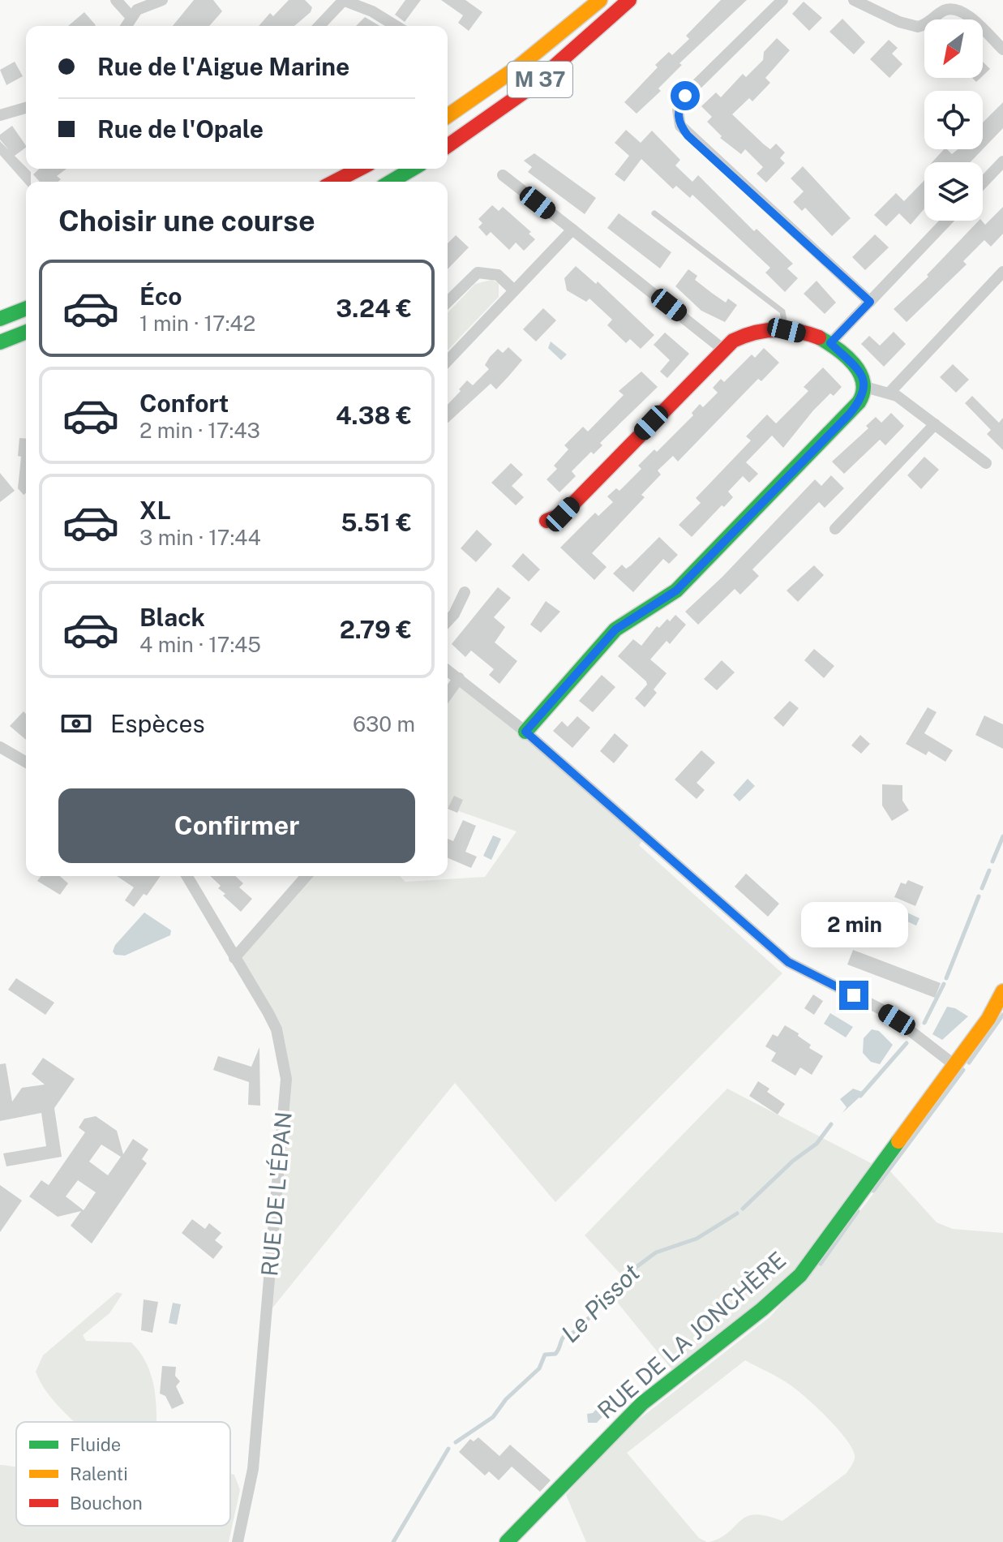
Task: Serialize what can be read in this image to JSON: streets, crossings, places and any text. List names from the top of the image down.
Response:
{
  "streets": {
    "main road": ["M 37", "RUE DE LA JONCHÈRE"],
    "street": ["RUE DE L'ÉPAN"]
  },
  "water": ["Le Pissot"],
  "legend": ["Fluide", "Ralenti", "Bouchon"],
  "north": "bottom left",
  "page": {
    "banner": ["Rue de l'Aigue Marine", "Rue de l'Opale"],
    "heading": "Choisir une course",
    "list": [
      {
        "name": "Éco",
        "note": "1 min · 17:42",
        "value": "3.24 €"
      },
      {
        "name": "Confort",
        "note": "2 min · 17:43",
        "value": "4.38 €"
      },
      {
        "name": "XL",
        "note": "3 min · 17:44",
        "value": "5.51 €"
      },
      {
        "name": "Black",
        "note": "4 min · 17:45",
        "value": "2.79 €"
      }
    ],
    "pay": ["Espèces", "630 m"],
    "buttons": "Confirmer",
    "bubble": "2 min"
  }
}
